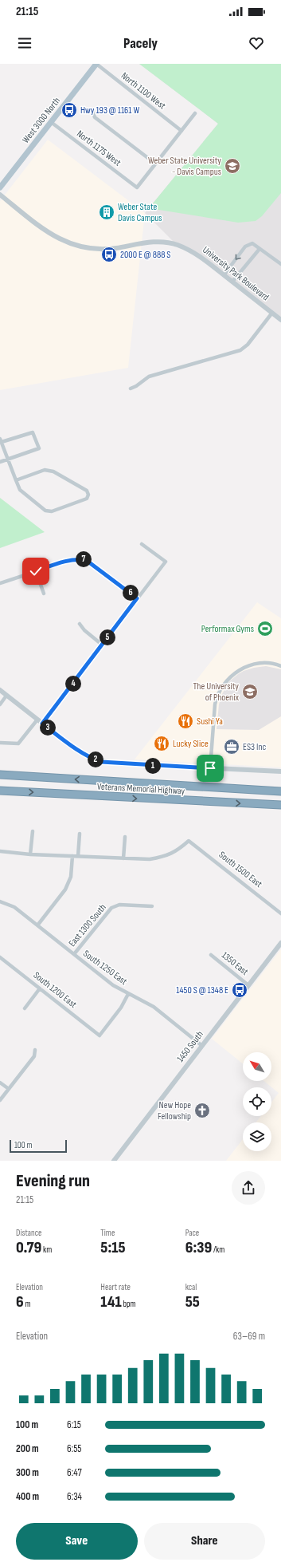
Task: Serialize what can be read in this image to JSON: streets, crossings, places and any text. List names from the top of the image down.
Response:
{
  "streets": {
    "highway": ["Veterans Memorial Highway"],
    "main road": ["West 3000 North"],
    "street": [
      "North 1100 West",
      "North 1175 West",
      "University Park Boulevard",
      "South 1500 East",
      "East 1300 South",
      "1350 East",
      "South 1250 East",
      "South 1200 East",
      "1450 South"
    ]
  },
  "crossings": [
    ["North 1100 West", "West 3000 North"],
    ["West 3000 North", "North 1175 West"],
    ["East 1300 South", "South 1250 East"],
    ["1350 East", "1450 South"],
    ["South 1250 East", "South 1200 East"],
    ["South 1250 East", "1450 South"]
  ],
  "places": {
    "bus stop": ["Hwy 193 @ 1161 W", "2000 E @ 888 S", "1450 S @ 1348 E"],
    "school or university": ["Weber State University - Davis Campus", "The University of Phoenix"],
    "building": ["Weber State Davis Campus"],
    "sports": ["Performax Gyms"],
    "restaurant": ["Sushi Ya", "Lucky Slice"],
    "office": ["ES3 Inc"],
    "church": ["New Hope Fellowship"]
  },
  "scale_bar": "100 m",
  "north": "top left",
  "page": {
    "status": "21:15",
    "header": "Pacely",
    "pins": [
      "7",
      "6",
      "5",
      "4",
      "3",
      "2",
      "1"
    ],
    "scale": "100 m",
    "heading": ["Evening run", "21:15"],
    "stats": [
      ["Distance", "0.79 km"],
      ["Time", "5:15"],
      ["Pace", "6:39 /km"],
      ["Elevation", "6 m"],
      ["Heart rate", "141 bpm"],
      ["kcal", "55"]
    ],
    "chart": ["Elevation", "63–69 m"],
    "list": [
      {
        "name": "100 m",
        "note": "6:15"
      },
      {
        "name": "200 m",
        "note": "6:55"
      },
      {
        "name": "300 m",
        "note": "6:47"
      },
      {
        "name": "400 m",
        "note": "6:34"
      }
    ],
    "buttons": ["Save", "Share"]
  }
}
